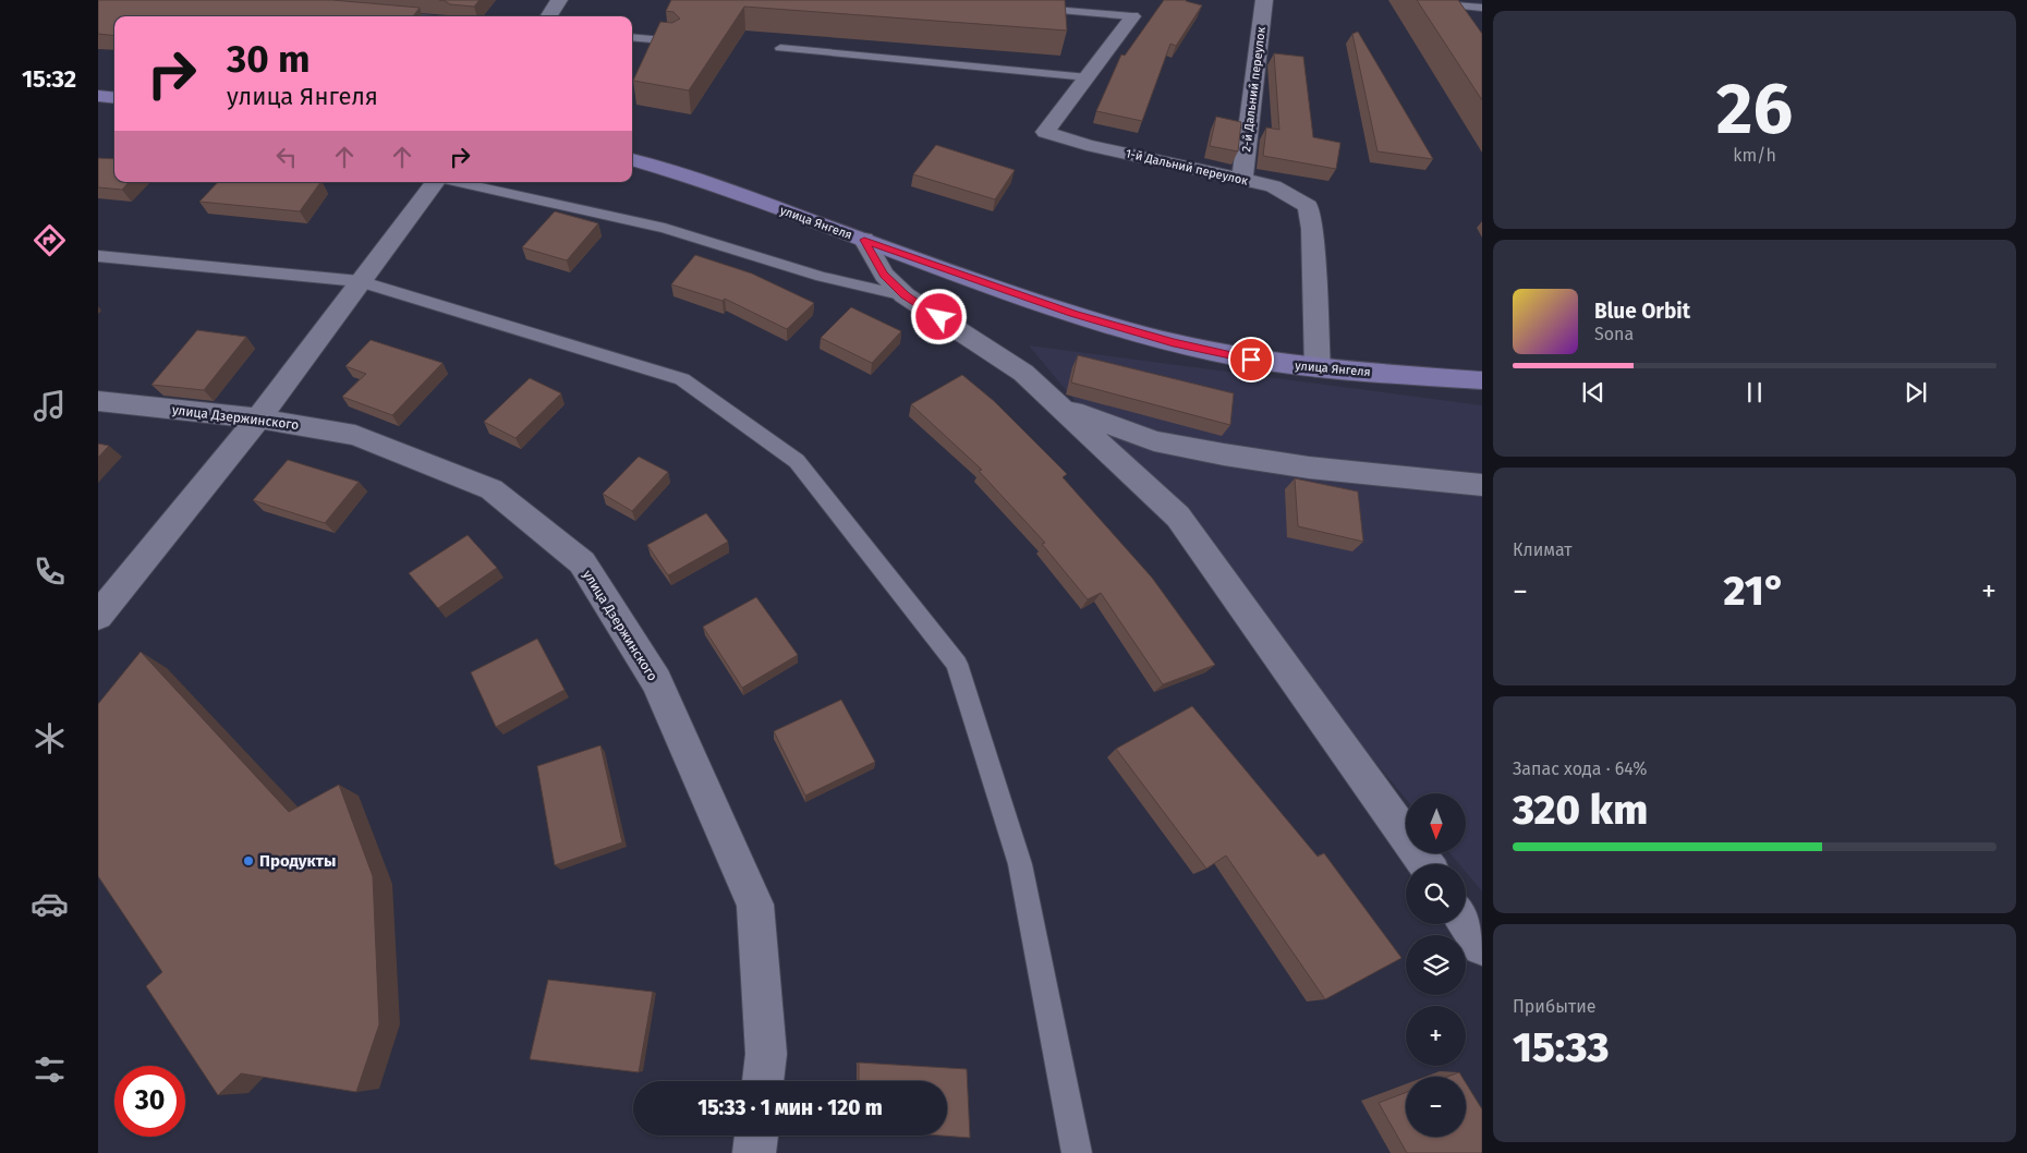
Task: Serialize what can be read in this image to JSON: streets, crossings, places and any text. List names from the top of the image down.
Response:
{
  "streets": {
    "main road": ["улица Янгеля"],
    "street": ["2-й Дальний переулок", "1-й Дальний переулок", "улица Дзержинского"]
  },
  "crossings": [
    ["2-й Дальний переулок", "1-й Дальний переулок"],
    ["1-й Дальний переулок", "улица Янгеля"]
  ],
  "places": ["Продукты"],
  "north": "bottom",
  "page": {
    "tabs": "15:32",
    "tile": [
      ["26", "km/h"],
      "Климат",
      ["Запас хода · 64%", "320 km"],
      ["Прибытие", "15:33"]
    ],
    "turn": ["30 m", "улица Янгеля"],
    "song": ["Blue Orbit", "Sona"],
    "heat": ["−", "21°", "+"],
    "map_buttons": ["+", "−"],
    "limit": "30",
    "trip": "15:33 · 1 мин · 120 m"
  }
}
